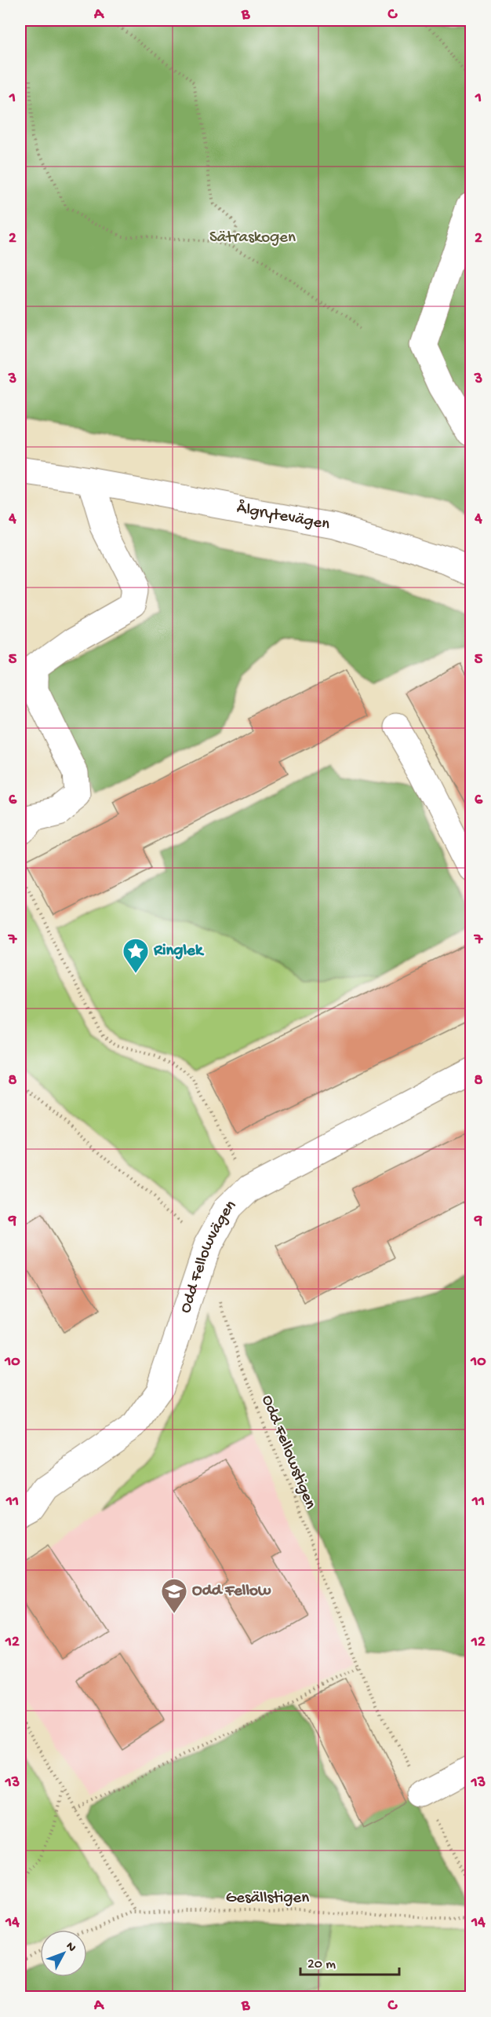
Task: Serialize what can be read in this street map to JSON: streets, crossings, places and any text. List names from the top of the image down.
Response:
{
  "streets": {
    "street": ["Ålgrytevägen", "Odd Fellowvägen"],
    "path": ["Odd Fellowstigen", "Gesällstigen"]
  },
  "parks": ["Sätraskogen"],
  "places": {
    "place": ["Ringlek"],
    "school or university": ["Odd Fellow"]
  },
  "scale_bar": "20 m",
  "north": "top right",
  "grid": {
    "columns": ["A", "B", "C"],
    "rows": [
      "1",
      "2",
      "3",
      "4",
      "5",
      "6",
      "7",
      "8",
      "9",
      "10",
      "11",
      "12",
      "13",
      "14"
    ]
  }
}
